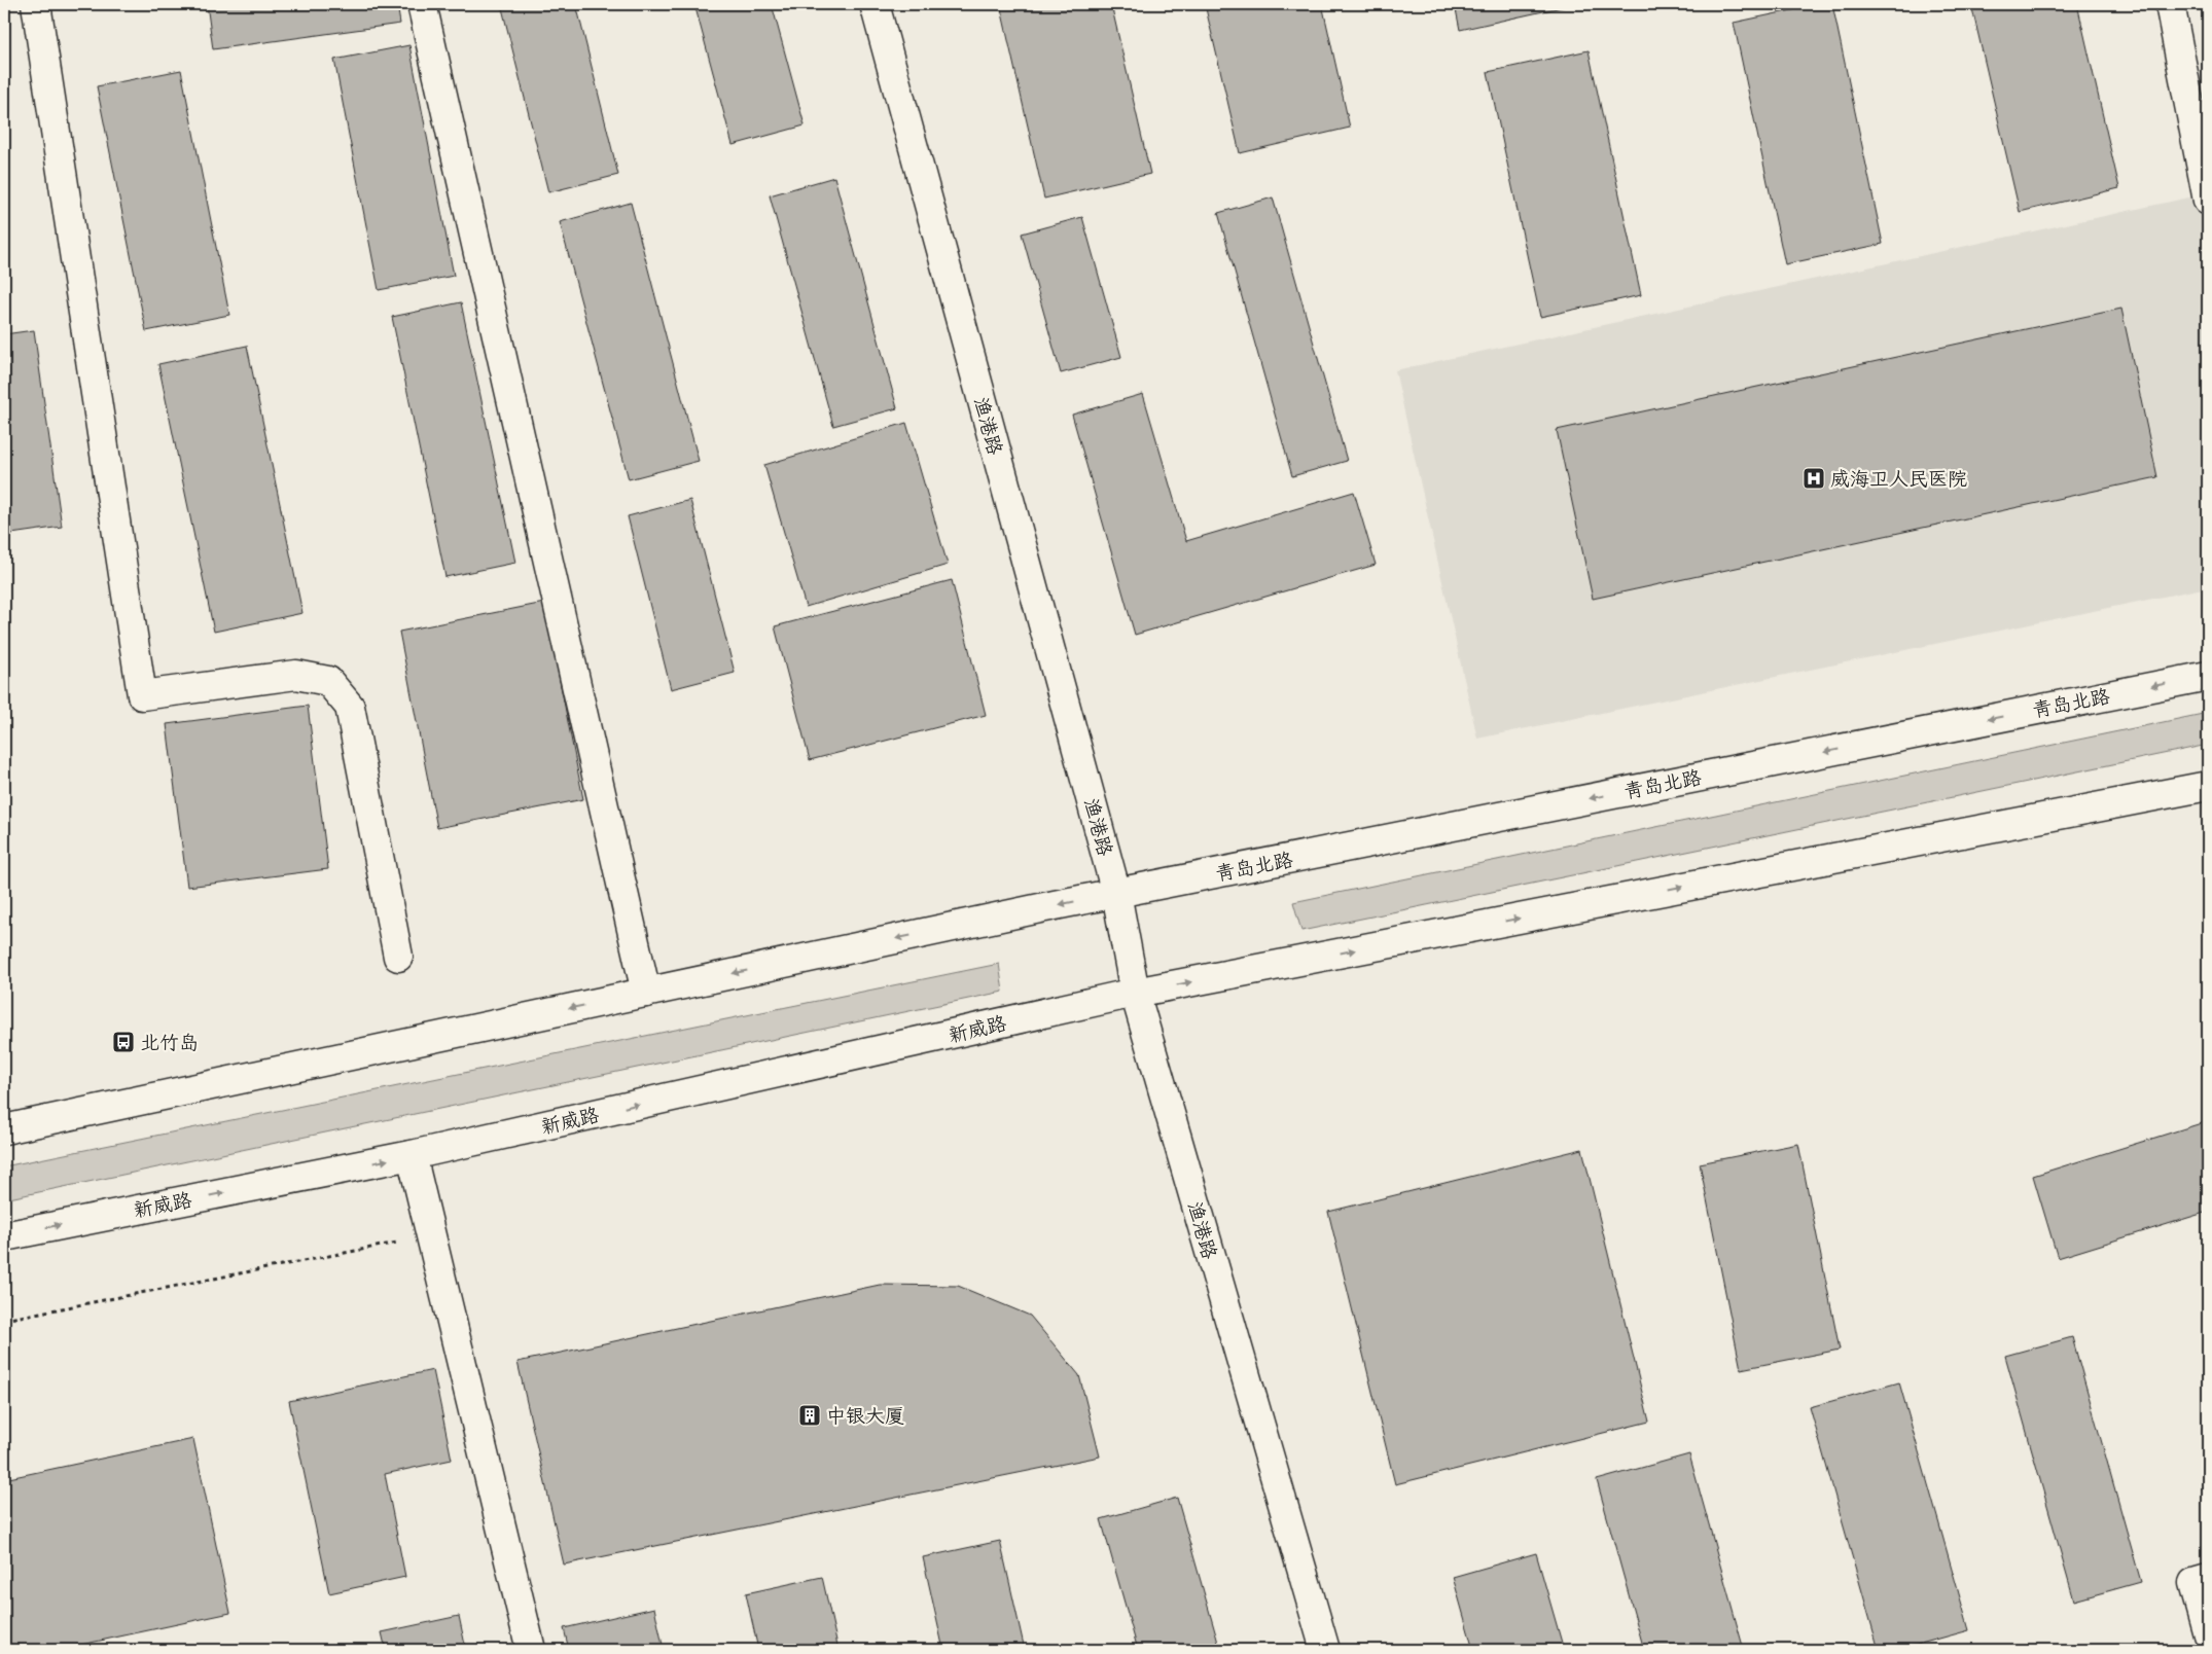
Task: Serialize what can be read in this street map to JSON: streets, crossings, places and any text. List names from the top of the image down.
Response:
{
  "streets": {
    "main road": ["渔港路", "青岛北路", "新威路"]
  },
  "crossings": [
    ["渔港路", "青岛北路"],
    ["渔港路", "新威路"]
  ],
  "places": {
    "hospital": ["威海卫人民医院"],
    "bus stop": ["北竹岛"],
    "building": ["中银大厦"]
  }
}
